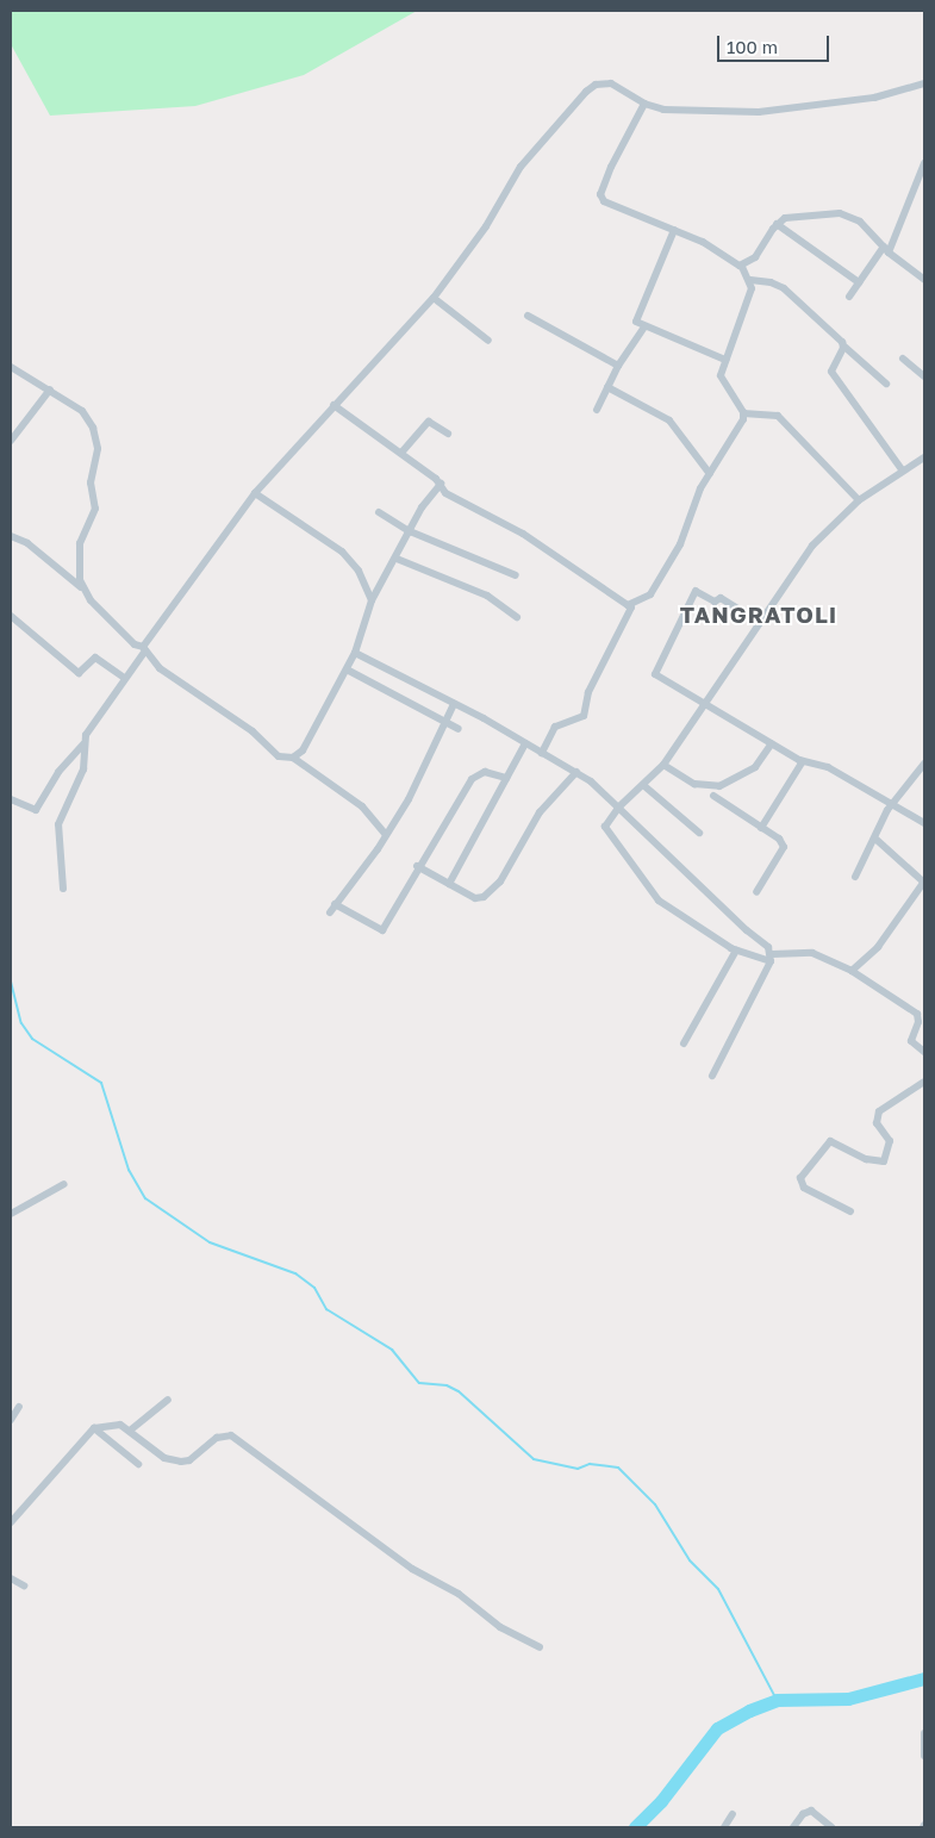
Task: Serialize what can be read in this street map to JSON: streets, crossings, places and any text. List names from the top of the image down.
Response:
{
  "districts": ["TANGRATOLI"],
  "scale_bar": "100 m"
}
